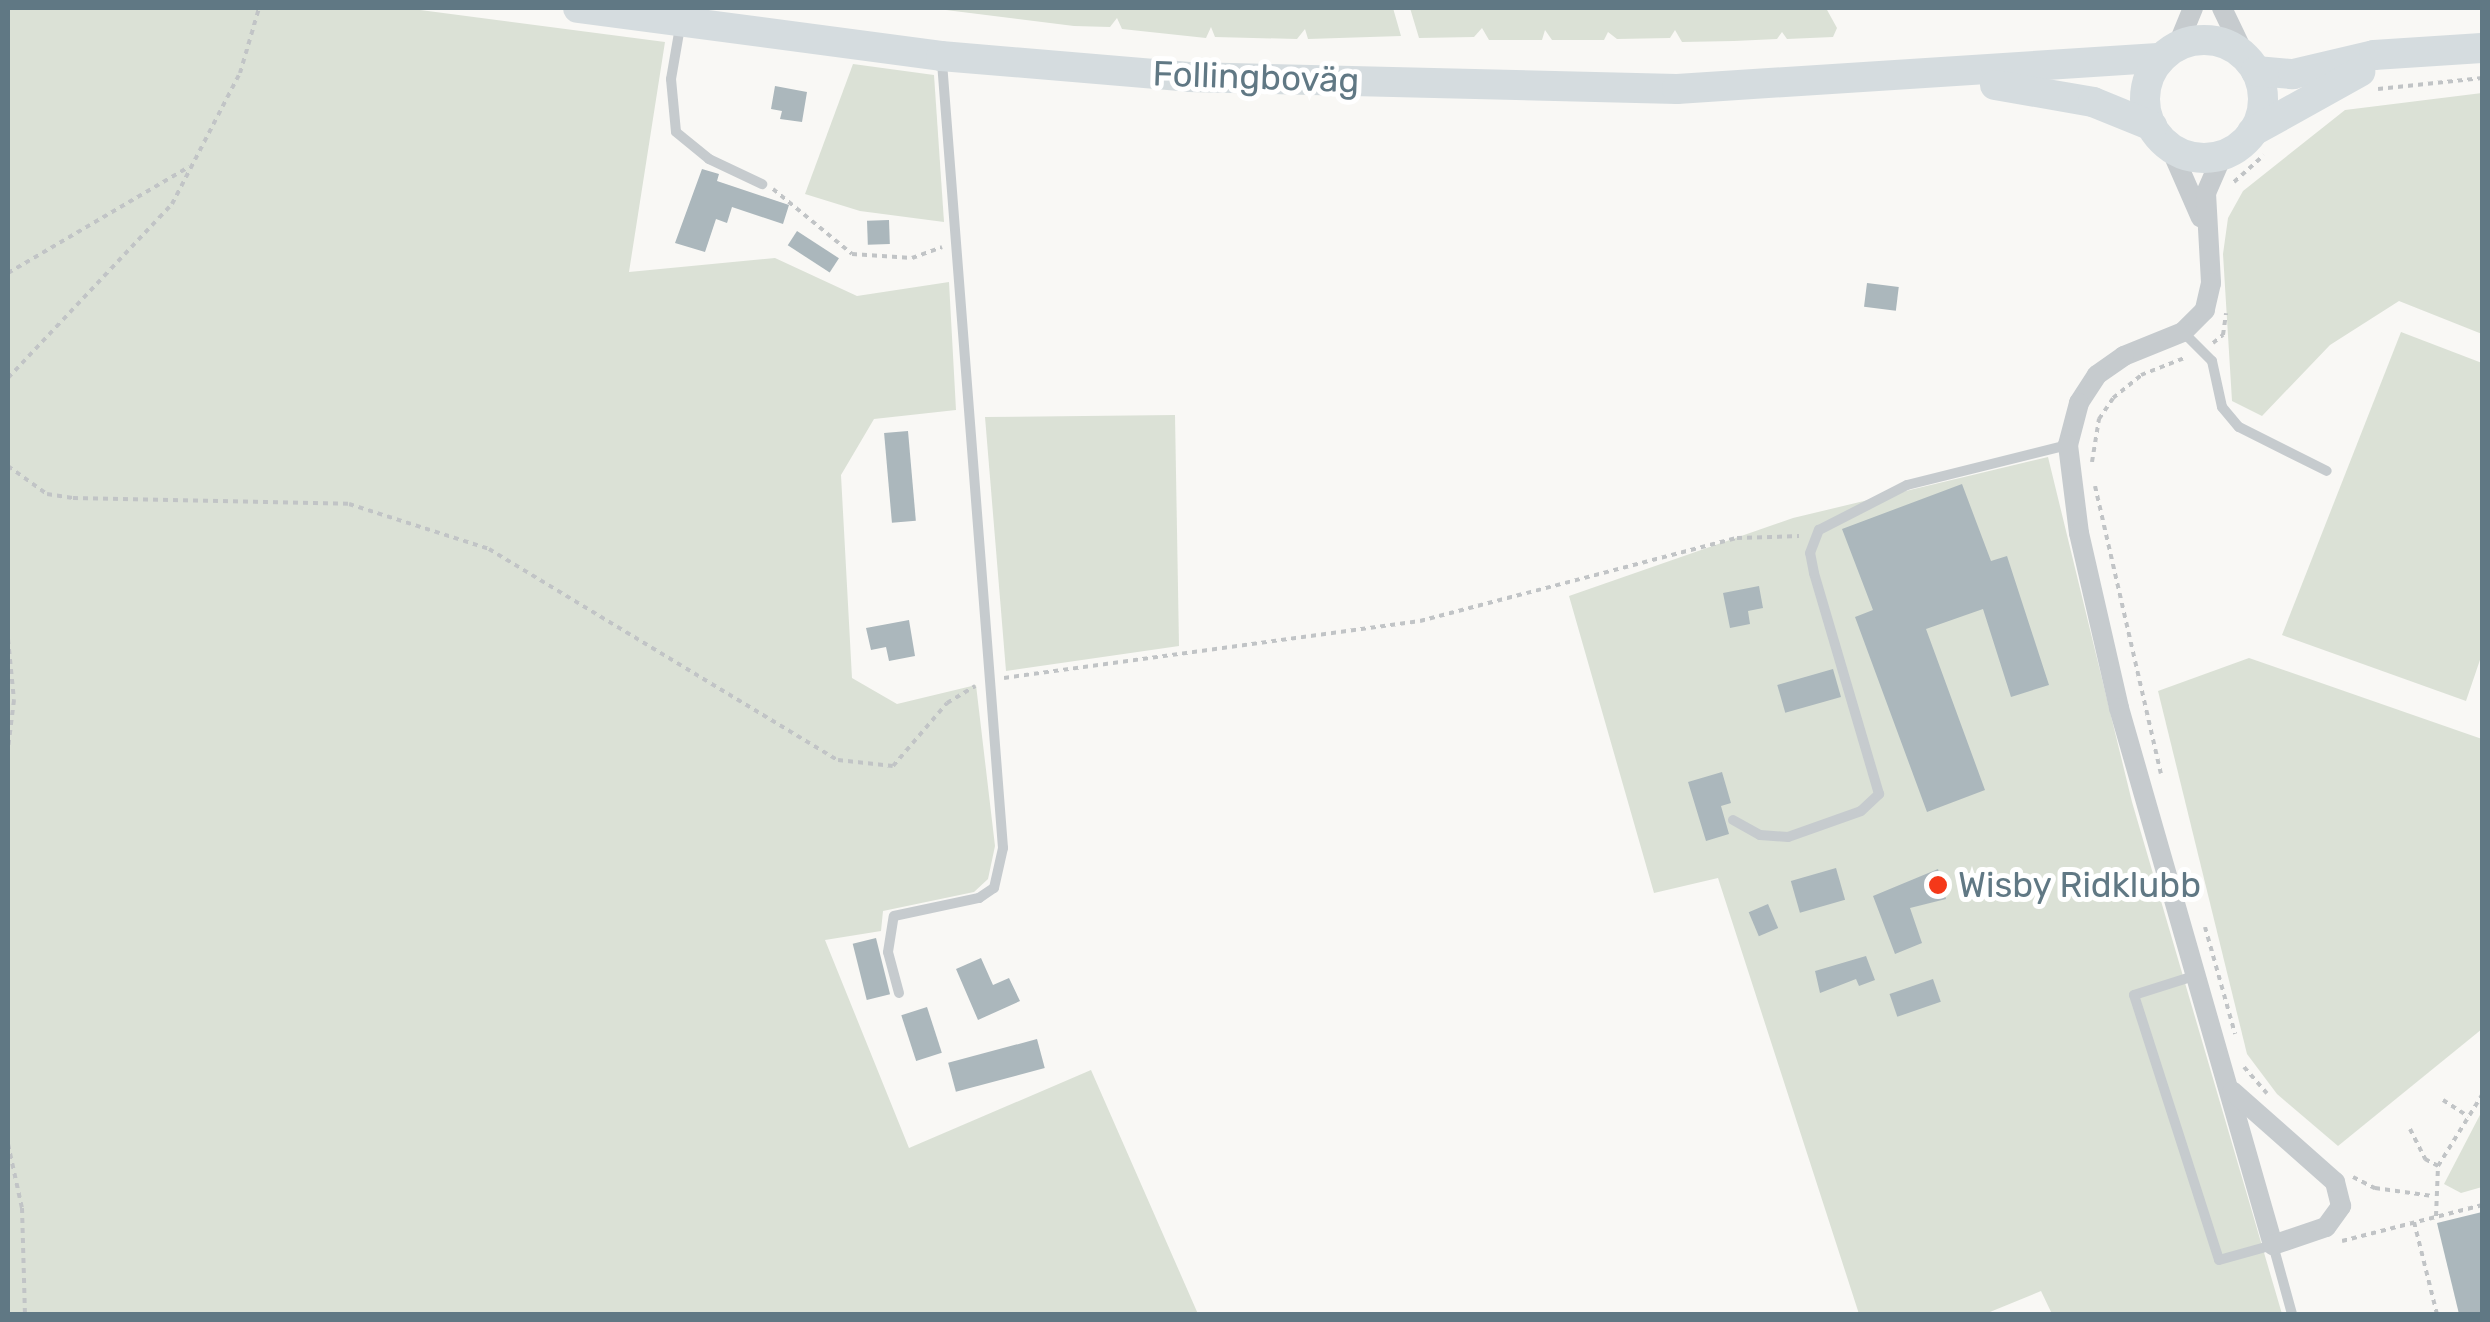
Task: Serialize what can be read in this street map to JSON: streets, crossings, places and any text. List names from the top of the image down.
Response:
{
  "streets": {
    "main road": ["Follingboväg"]
  },
  "places": ["Wisby Ridklubb"]
}
